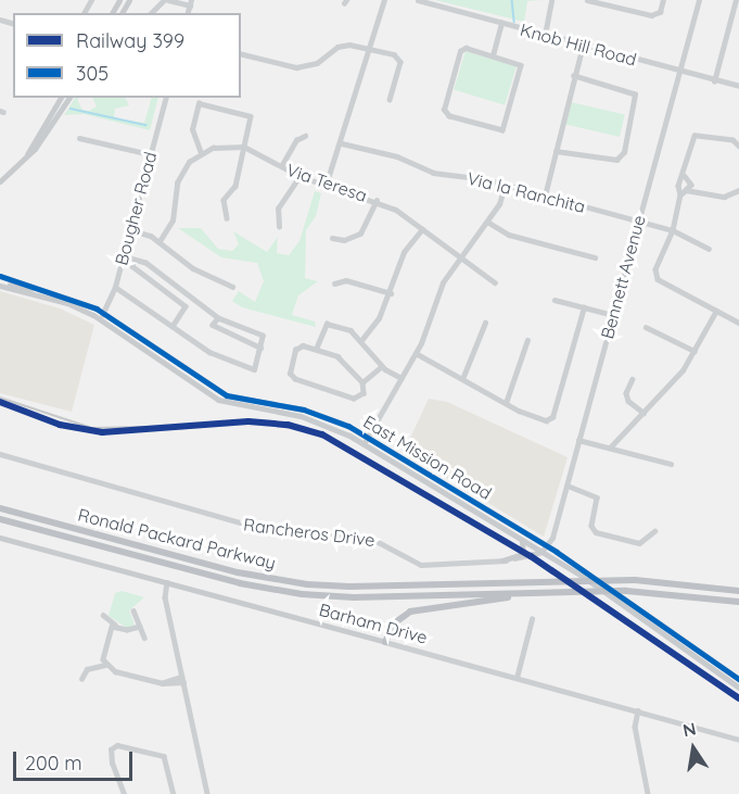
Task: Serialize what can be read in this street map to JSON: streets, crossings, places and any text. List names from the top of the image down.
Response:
{
  "streets": {
    "highway": ["Ronald Packard Parkway"],
    "main road": ["East Mission Road", "Barham Drive"],
    "street": [
      "Knob Hill Road",
      "Via Teresa",
      "Via la Ranchita",
      "Bougher Road",
      "Bennett Avenue",
      "Rancheros Drive"
    ]
  },
  "crossings": [
    ["Knob Hill Road", "Bennett Avenue"],
    ["Via la Ranchita", "Bennett Avenue"],
    ["Bougher Road", "East Mission Road"],
    ["Bennett Avenue", "East Mission Road"],
    ["Bennett Avenue", "Rancheros Drive"],
    ["East Mission Road", "Rancheros Drive"]
  ],
  "lines": ["transit line 305", "rail line 399"],
  "legend": ["Railway 399", "305"],
  "scale_bar": "200 m",
  "north": "top"
}
